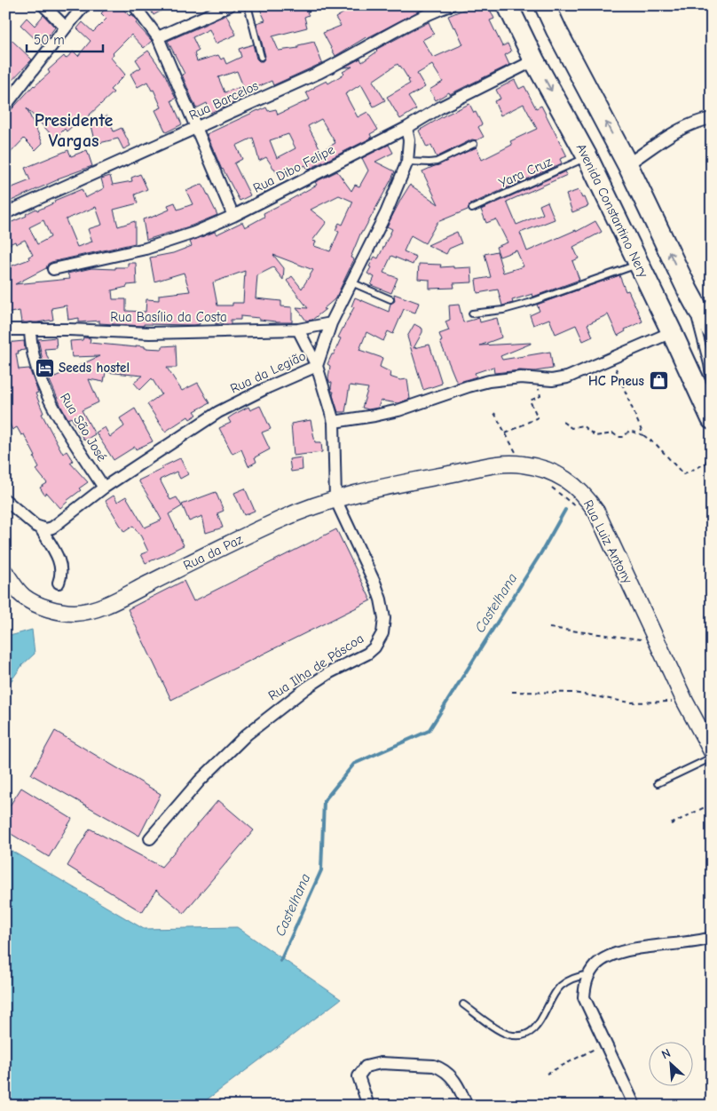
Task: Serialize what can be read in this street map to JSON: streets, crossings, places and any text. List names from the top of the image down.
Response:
{
  "streets": {
    "highway": ["Avenida Constantino Nery"],
    "street": [
      "Rua Barcelos",
      "Rua Dibo Felipe",
      "Rua Basílio da Costa",
      "Rua da Legião",
      "Rua São José",
      "Rua Luiz Antony",
      "Rua da Paz",
      "Rua Ilha de Páscoa"
    ],
    "lane": ["Yara Cruz"]
  },
  "crossings": [
    ["Rua Dibo Felipe", "Avenida Constantino Nery"],
    ["Rua Dibo Felipe", "Rua da Legião"],
    ["Yara Cruz", "Avenida Constantino Nery"],
    ["Rua Basílio da Costa", "Rua da Legião"],
    ["Rua Basílio da Costa", "Rua São José"],
    ["Rua Basílio da Costa", "Rua Ilha de Páscoa"],
    ["Rua da Legião", "Rua São José"],
    ["Rua da Legião", "Rua Ilha de Páscoa"],
    ["Rua Luiz Antony", "Rua da Paz"],
    ["Rua Luiz Antony", "Rua Ilha de Páscoa"],
    ["Rua da Paz", "Rua Ilha de Páscoa"]
  ],
  "districts": ["Presidente Vargas"],
  "water": ["Castelhana"],
  "places": {
    "hotel": ["Seeds hostel"],
    "shop": ["HC Pneus"]
  },
  "scale_bar": "50 m",
  "north": "top left"
}
